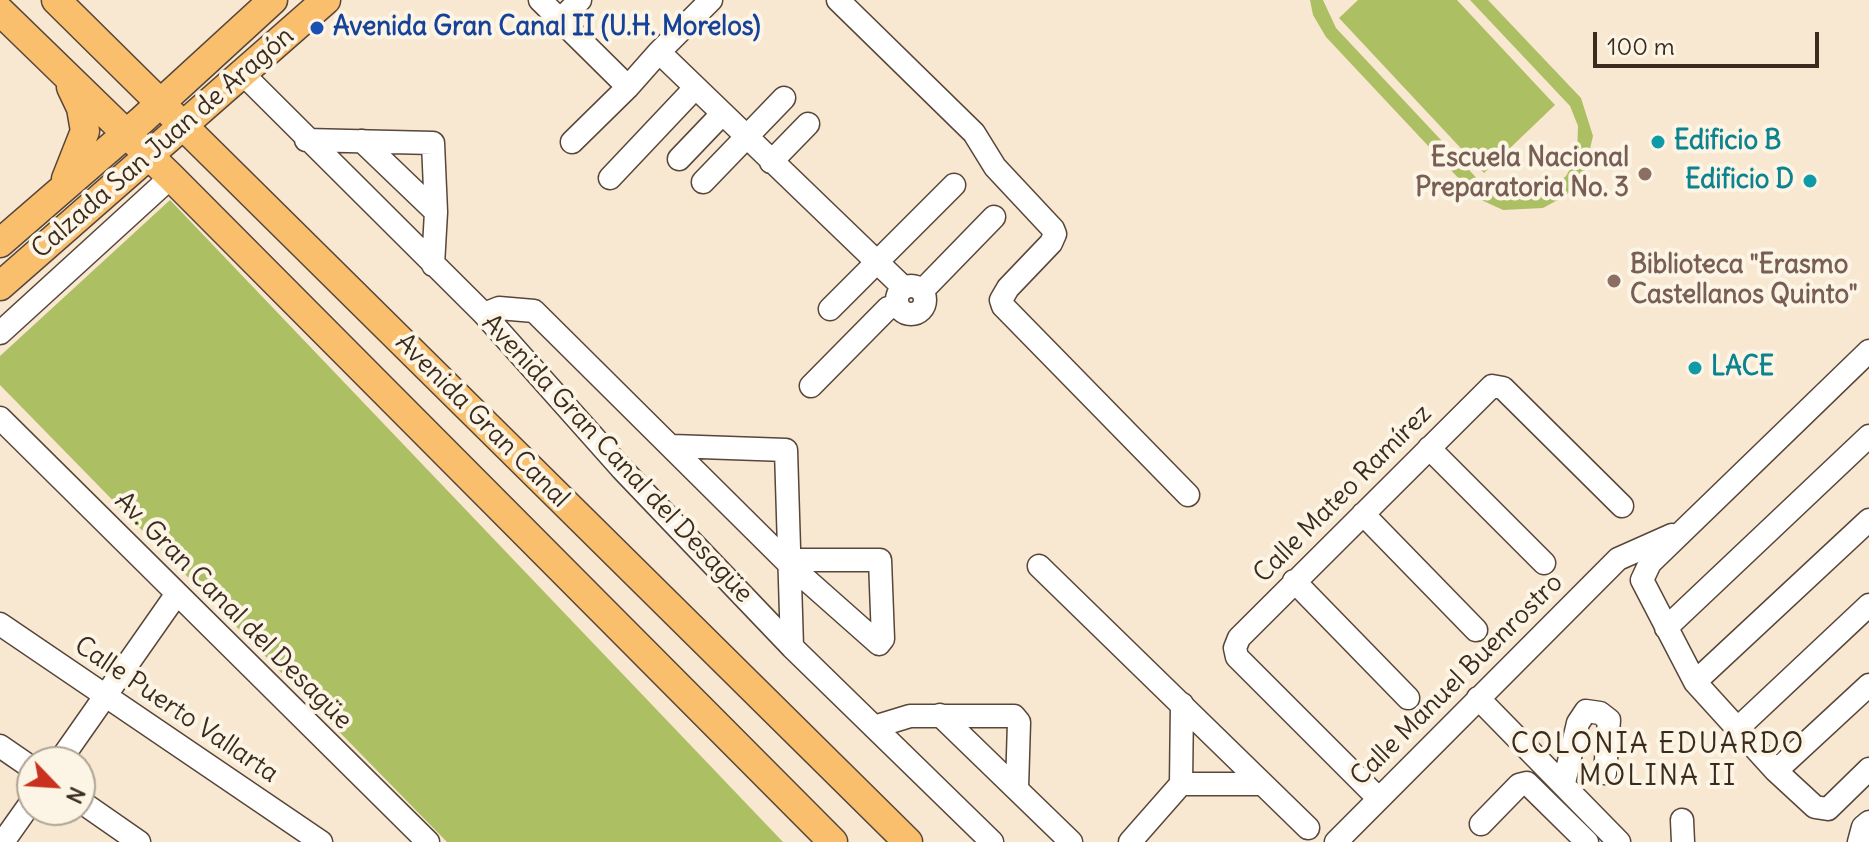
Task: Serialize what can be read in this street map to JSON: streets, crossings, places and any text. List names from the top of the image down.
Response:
{
  "streets": {
    "main road": ["Calzada San Juan de Aragón", "Avenida Gran Canal"],
    "street": [
      "Avenida Gran Canal del Desagüe",
      "Calle Mateo Ramírez",
      "Av. Gran Canal del Desagüe",
      "Calle Manuel Buenrostro",
      "Calle Puerto Vallarta"
    ]
  },
  "crossings": [
    ["Calzada San Juan de Aragón", "Avenida Gran Canal"],
    ["Calzada San Juan de Aragón", "Avenida Gran Canal del Desagüe"],
    ["Calle Mateo Ramírez", "Calle Manuel Buenrostro"]
  ],
  "districts": ["COLONIA EDUARDO MOLINA II"],
  "places": [
    "Avenida Gran Canal II (U.H. Morelos)",
    "Edificio B",
    "Escuela Nacional Preparatoria No. 3",
    "Edificio D",
    "Biblioteca \"Erasmo Castellanos Quinto\"",
    "LACE"
  ],
  "scale_bar": "100 m",
  "north": "bottom right"
}
